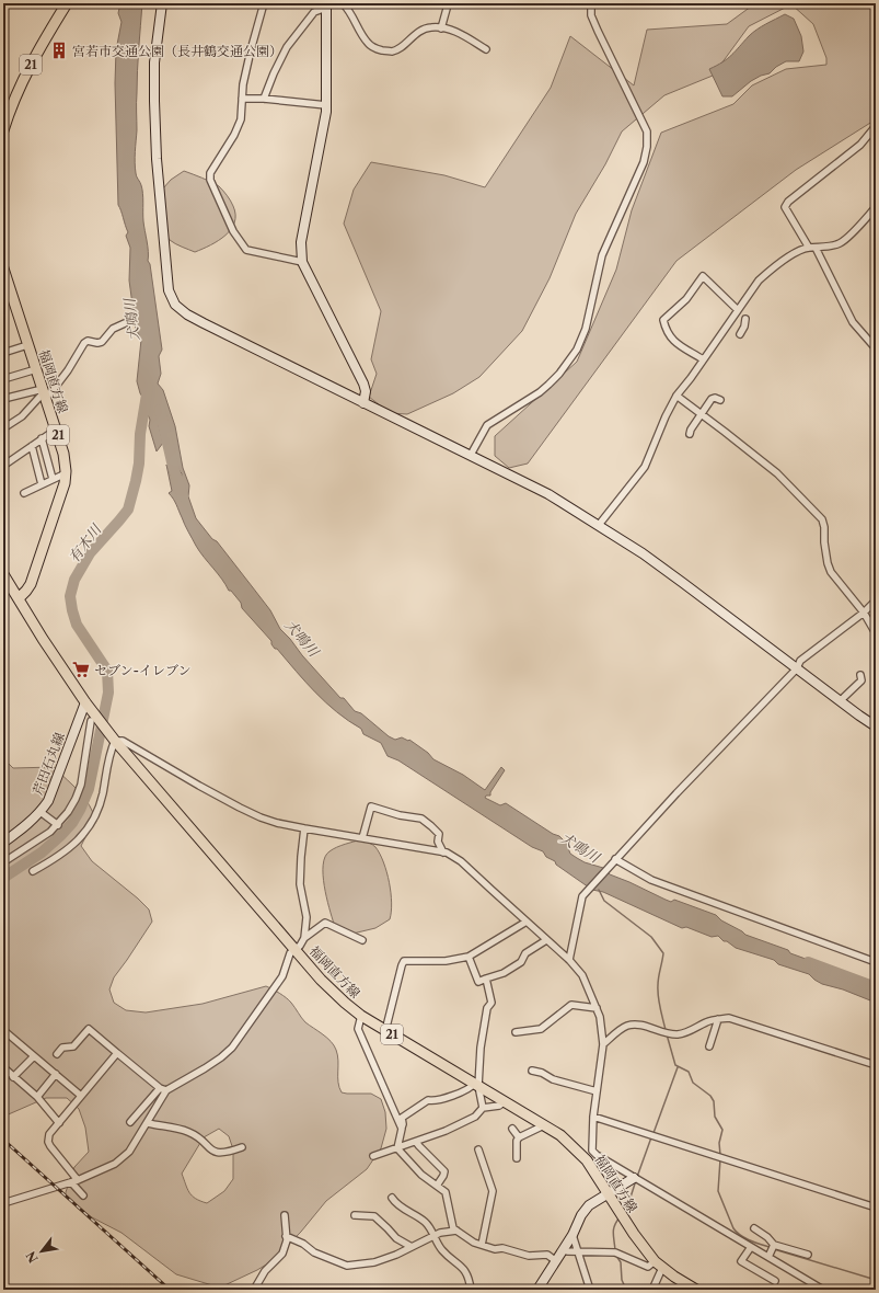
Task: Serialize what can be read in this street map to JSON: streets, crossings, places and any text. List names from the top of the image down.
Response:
{
  "streets": {
    "main road": ["21", "福岡直方線"],
    "street": ["芹田石丸線"]
  },
  "crossings": [
    ["福岡直方線", "芹田石丸線"]
  ],
  "water": ["犬鳴川", "有木川"],
  "places": {
    "building": ["宮若市交通公園（長井鶴交通公園）"],
    "supermarket": ["セブン-イレブン"]
  },
  "north": "bottom left"
}
